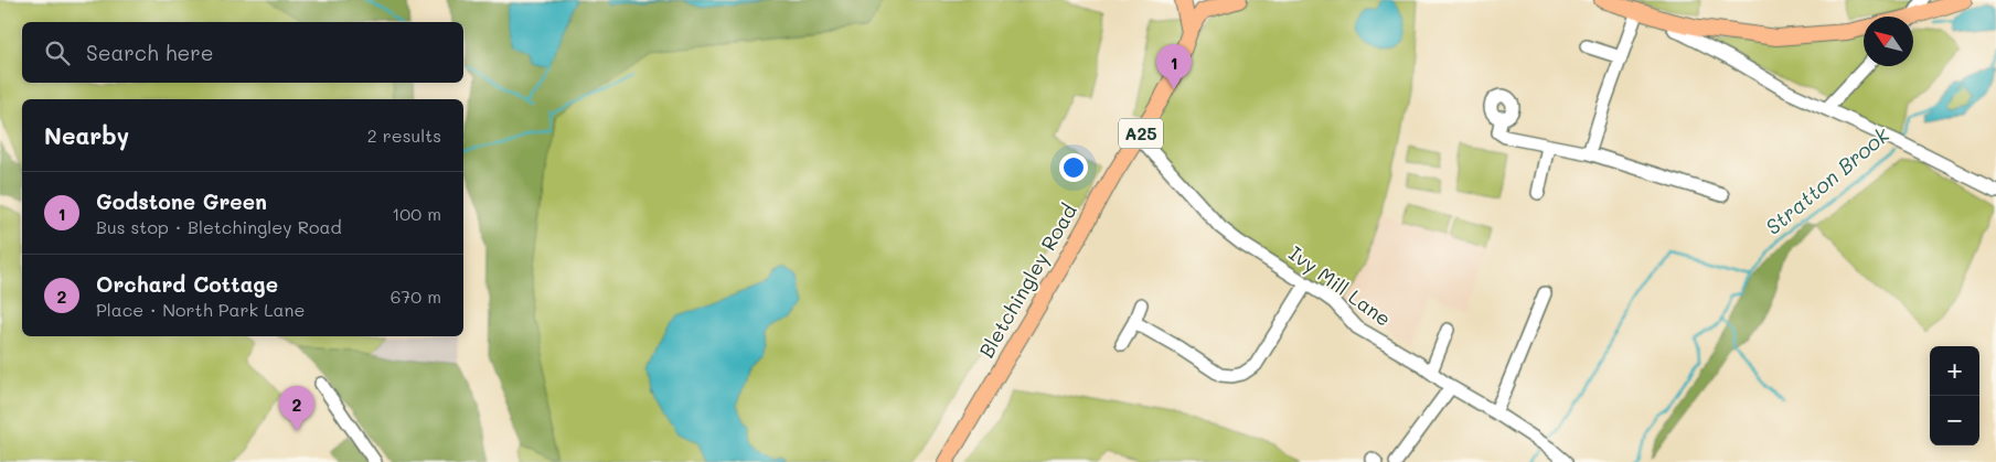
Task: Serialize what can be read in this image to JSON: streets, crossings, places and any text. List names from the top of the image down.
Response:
{
  "streets": {
    "main road": ["A25", "Bletchingley Road"],
    "street": ["Ivy Mill Lane"]
  },
  "crossings": [
    ["A25", "Bletchingley Road"],
    ["Bletchingley Road", "Ivy Mill Lane"]
  ],
  "water": ["Stratton Brook"],
  "north": "top left",
  "page": {
    "search": "Search here",
    "pins": ["1", "2"],
    "heading": ["Nearby", "2 results"],
    "list": [
      {
        "mark": "1",
        "name": "Godstone Green",
        "note": "Bus stop · Bletchingley Road",
        "value": "100 m"
      },
      {
        "mark": "2",
        "name": "Orchard Cottage",
        "note": "Place · North Park Lane",
        "value": "670 m"
      }
    ],
    "map_buttons": ["+", "−"]
  }
}
